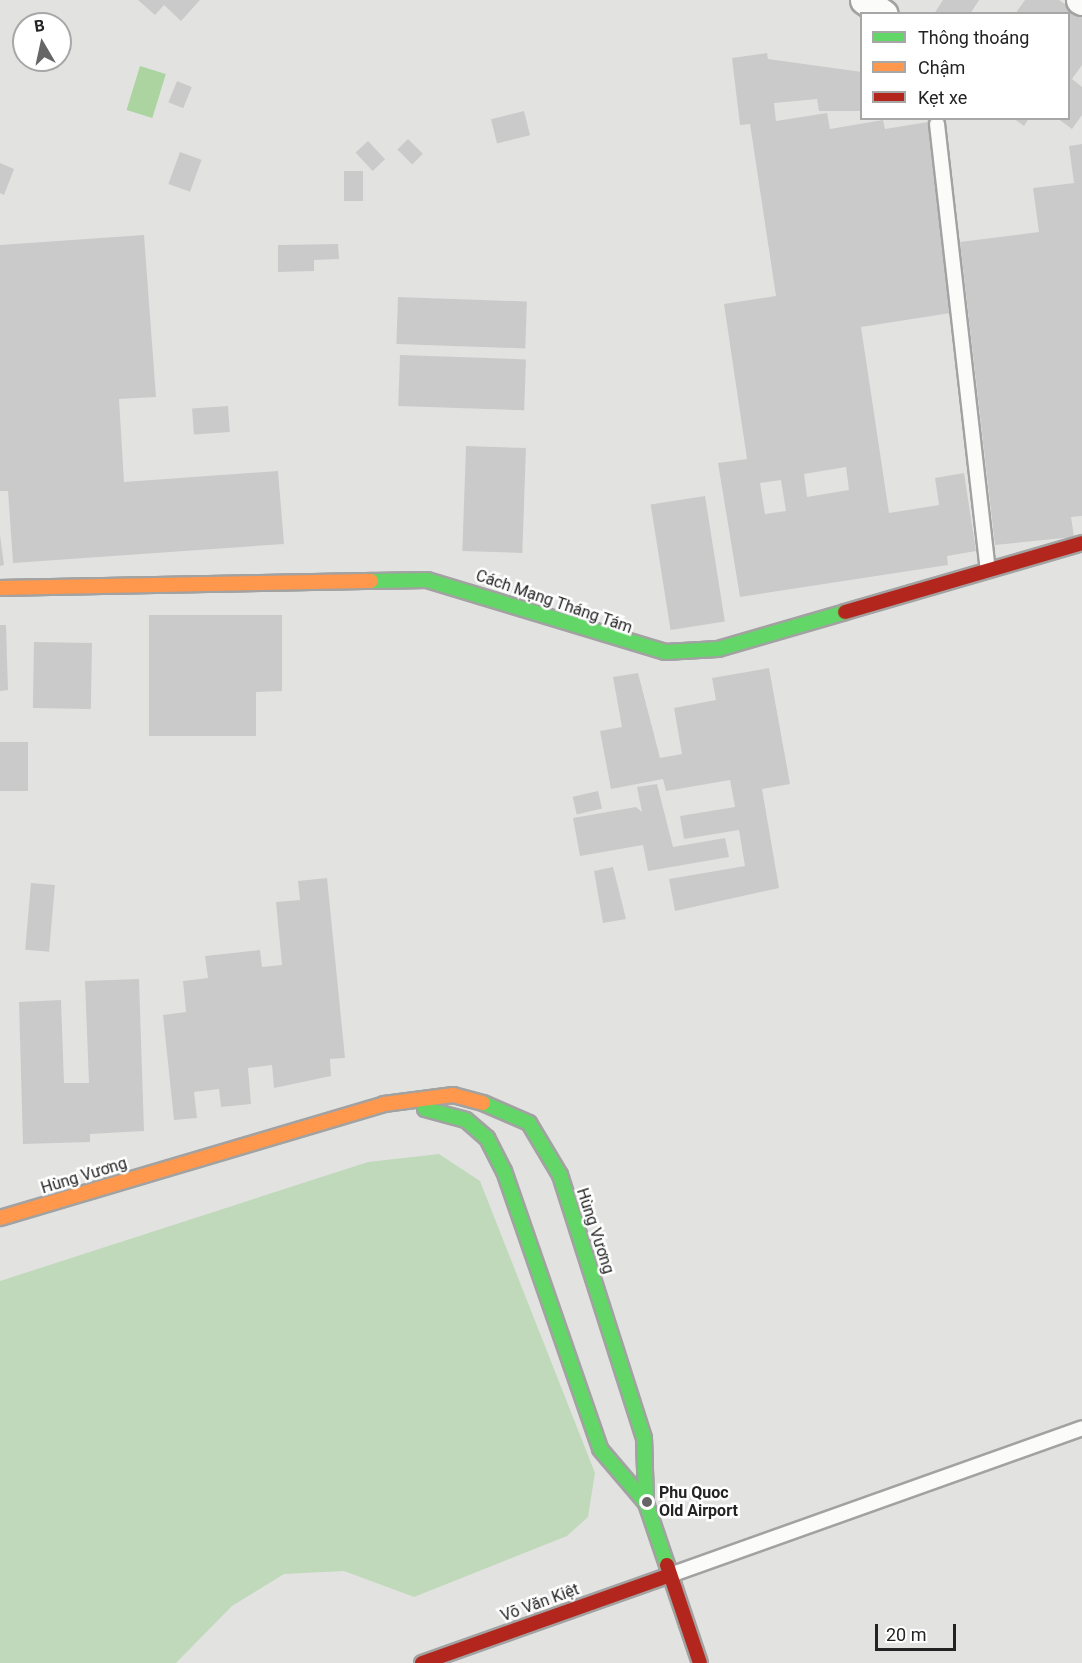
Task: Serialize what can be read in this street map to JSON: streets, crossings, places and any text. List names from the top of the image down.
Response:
{
  "streets": {
    "main road": ["Cách Mạng Tháng Tám", "Hùng Vương", "Võ Văn Kiệt"]
  },
  "crossings": [
    ["Hùng Vương", "Võ Văn Kiệt"]
  ],
  "places": ["Phu Quoc Old Airport"],
  "legend": ["Thông thoáng", "Chậm", "Kẹt xe"],
  "scale_bar": "20 m",
  "north": "top"
}
